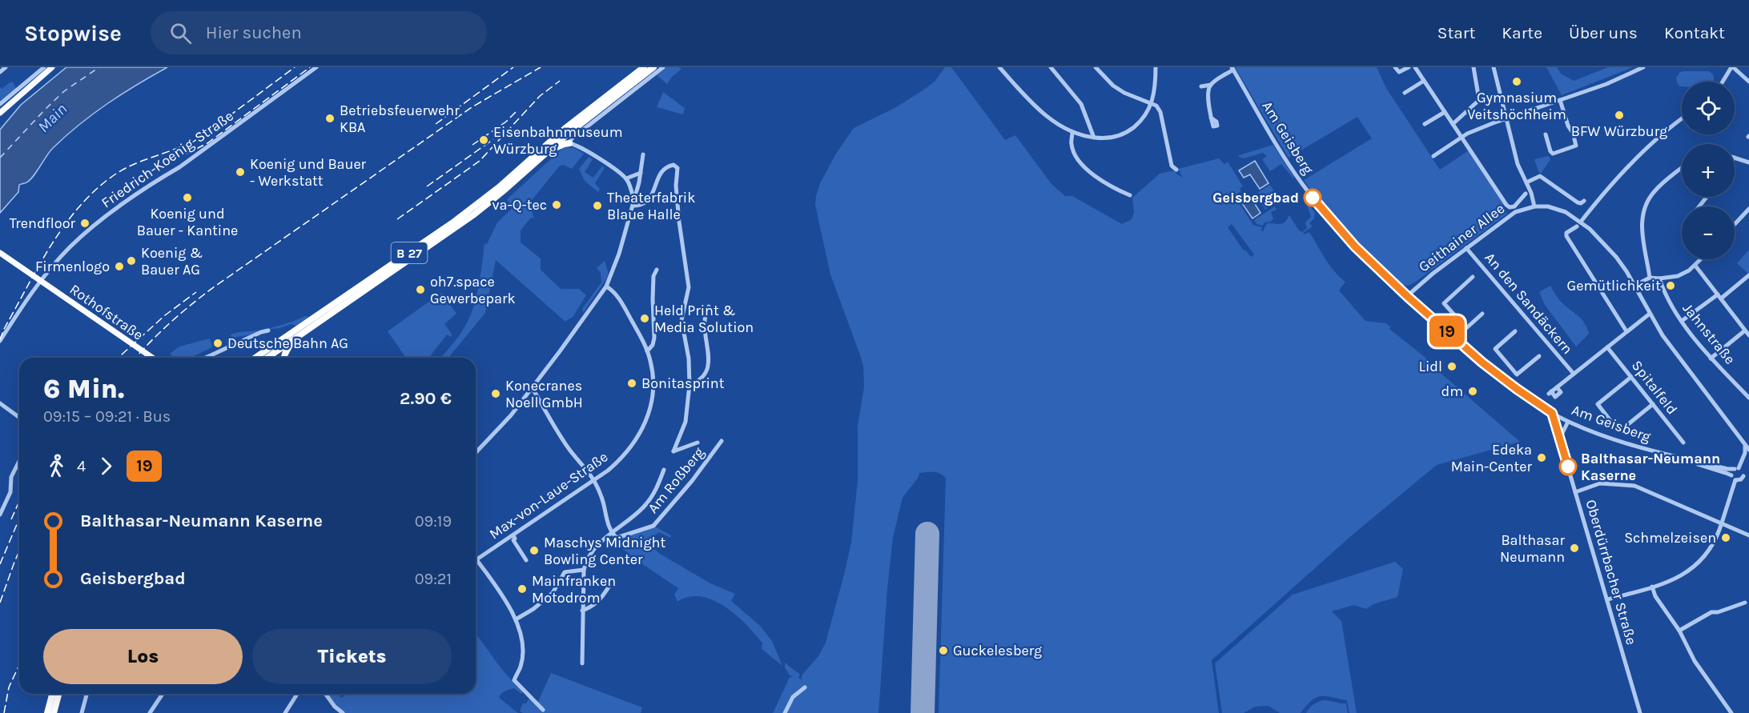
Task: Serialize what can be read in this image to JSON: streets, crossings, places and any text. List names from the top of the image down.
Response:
{
  "streets": {
    "highway": ["B 27"],
    "main road": ["Rothofstraße"],
    "street": [
      "Am Geisberg",
      "Friedrich-Koenig-Straße",
      "Geithainer Allee",
      "An den Sandäckern",
      "Jahnstraße",
      "Spitalfeld",
      "Am Roßberg",
      "Max-von-Laue-Straße",
      "Oberdürrbacher Straße"
    ]
  },
  "crossings": [
    ["Am Geisberg", "Geithainer Allee"],
    ["Am Geisberg", "Oberdürrbacher Straße"],
    ["Friedrich-Koenig-Straße", "Rothofstraße"],
    ["Geithainer Allee", "An den Sandäckern"]
  ],
  "water": ["Main"],
  "places": [
    "Gymnasium Veitshöchheim",
    "BFW Würzburg",
    "Betriebsfeuerwehr KBA",
    "Eisenbahnmuseum Würzburg",
    "Koenig und Bauer - Werkstatt",
    "Koenig und Bauer - Kantine",
    "Geisbergbad",
    "va-Q-tec",
    "Theaterfabrik Blaue Halle",
    "Trendfloor",
    "Koenig & Bauer AG",
    "Firmenlogo",
    "Gemütlichkeit",
    "oh7.space Gewerbepark",
    "Held Print & Media Solution",
    "Deutsche Bahn AG",
    "Lidl",
    "Bonitasprint",
    "dm",
    "Konecranes Noell GmbH",
    "Edeka Main-Center",
    "Balthasar-Neumann Kaserne",
    "Schmelzeisen",
    "Balthasar Neumann",
    "Maschys Midnight Bowling Center",
    "Mainfranken Motodrom",
    "Guckelesberg"
  ],
  "lines": ["bus line 19"],
  "page": {
    "header": "Stopwise",
    "search": "Hier suchen",
    "nav": [
      "Start",
      "Karte",
      "Über uns",
      "Kontakt"
    ],
    "on_map": "19",
    "map_buttons": ["+", "−"],
    "heading": ["6 Min.", "09:15 – 09:21 · Bus", "2.90 €"],
    "legs": ["4", "19"],
    "list": [
      {
        "name": "Balthasar-Neumann Kaserne",
        "value": "09:19"
      },
      {
        "name": "Geisbergbad",
        "value": "09:21"
      }
    ],
    "buttons": ["Los", "Tickets"]
  }
}
